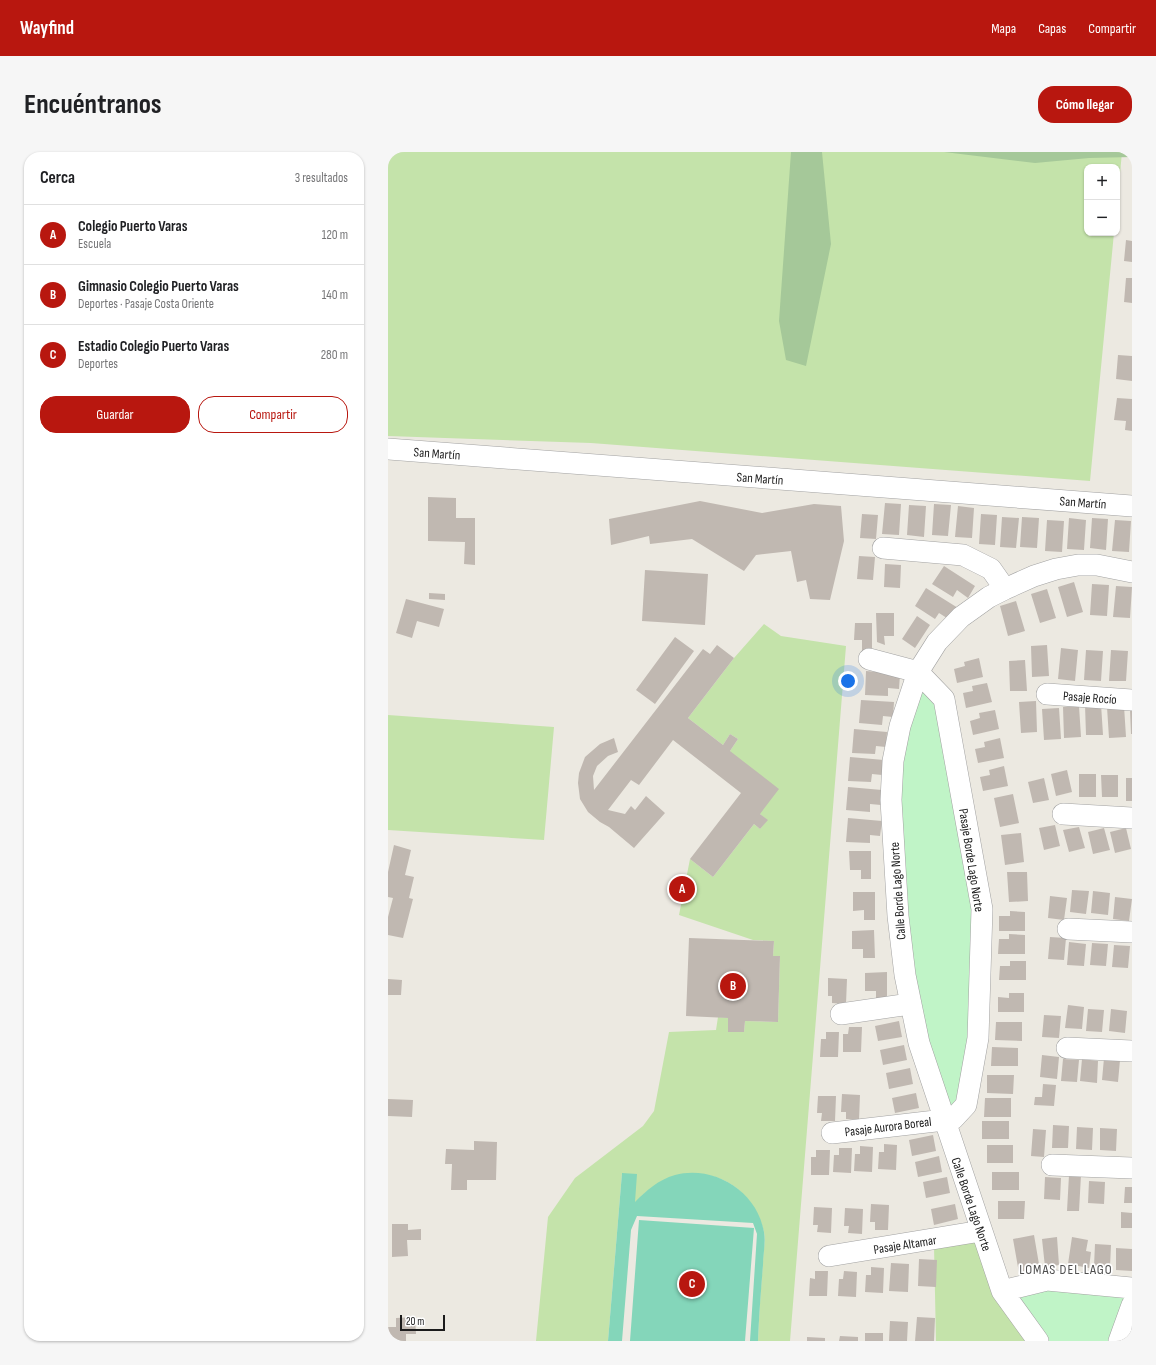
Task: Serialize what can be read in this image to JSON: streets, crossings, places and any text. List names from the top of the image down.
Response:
{
  "streets": {
    "street": [
      "San Martín",
      "Pasaje Rocío",
      "Pasaje Borde Lago Norte",
      "Calle Borde Lago Norte",
      "Pasaje Aurora Boreal",
      "Pasaje Altamar"
    ]
  },
  "crossings": [
    ["Pasaje Borde Lago Norte", "Calle Borde Lago Norte"],
    ["Pasaje Borde Lago Norte", "Pasaje Aurora Boreal"],
    ["Calle Borde Lago Norte", "Pasaje Aurora Boreal"],
    ["Calle Borde Lago Norte", "Pasaje Altamar"]
  ],
  "districts": ["LOMAS DEL LAGO"],
  "scale_bar": "20 m",
  "page": {
    "header": "Wayfind",
    "nav": ["Mapa", "Capas", "Compartir"],
    "buttons": [
      "Cómo llegar",
      ["Guardar", "Compartir"]
    ],
    "title": "Encuéntranos",
    "heading": ["Cerca", "3 resultados"],
    "map_buttons": ["+", "−"],
    "list": [
      {
        "mark": "A",
        "name": "Colegio Puerto Varas",
        "note": "Escuela",
        "value": "120 m"
      },
      {
        "mark": "B",
        "name": "Gimnasio Colegio Puerto Varas",
        "note": "Deportes · Pasaje Costa Oriente",
        "value": "140 m"
      },
      {
        "mark": "C",
        "name": "Estadio Colegio Puerto Varas",
        "note": "Deportes",
        "value": "280 m"
      }
    ],
    "pins": ["A", "B", "C"],
    "scale": "20 m"
  }
}
